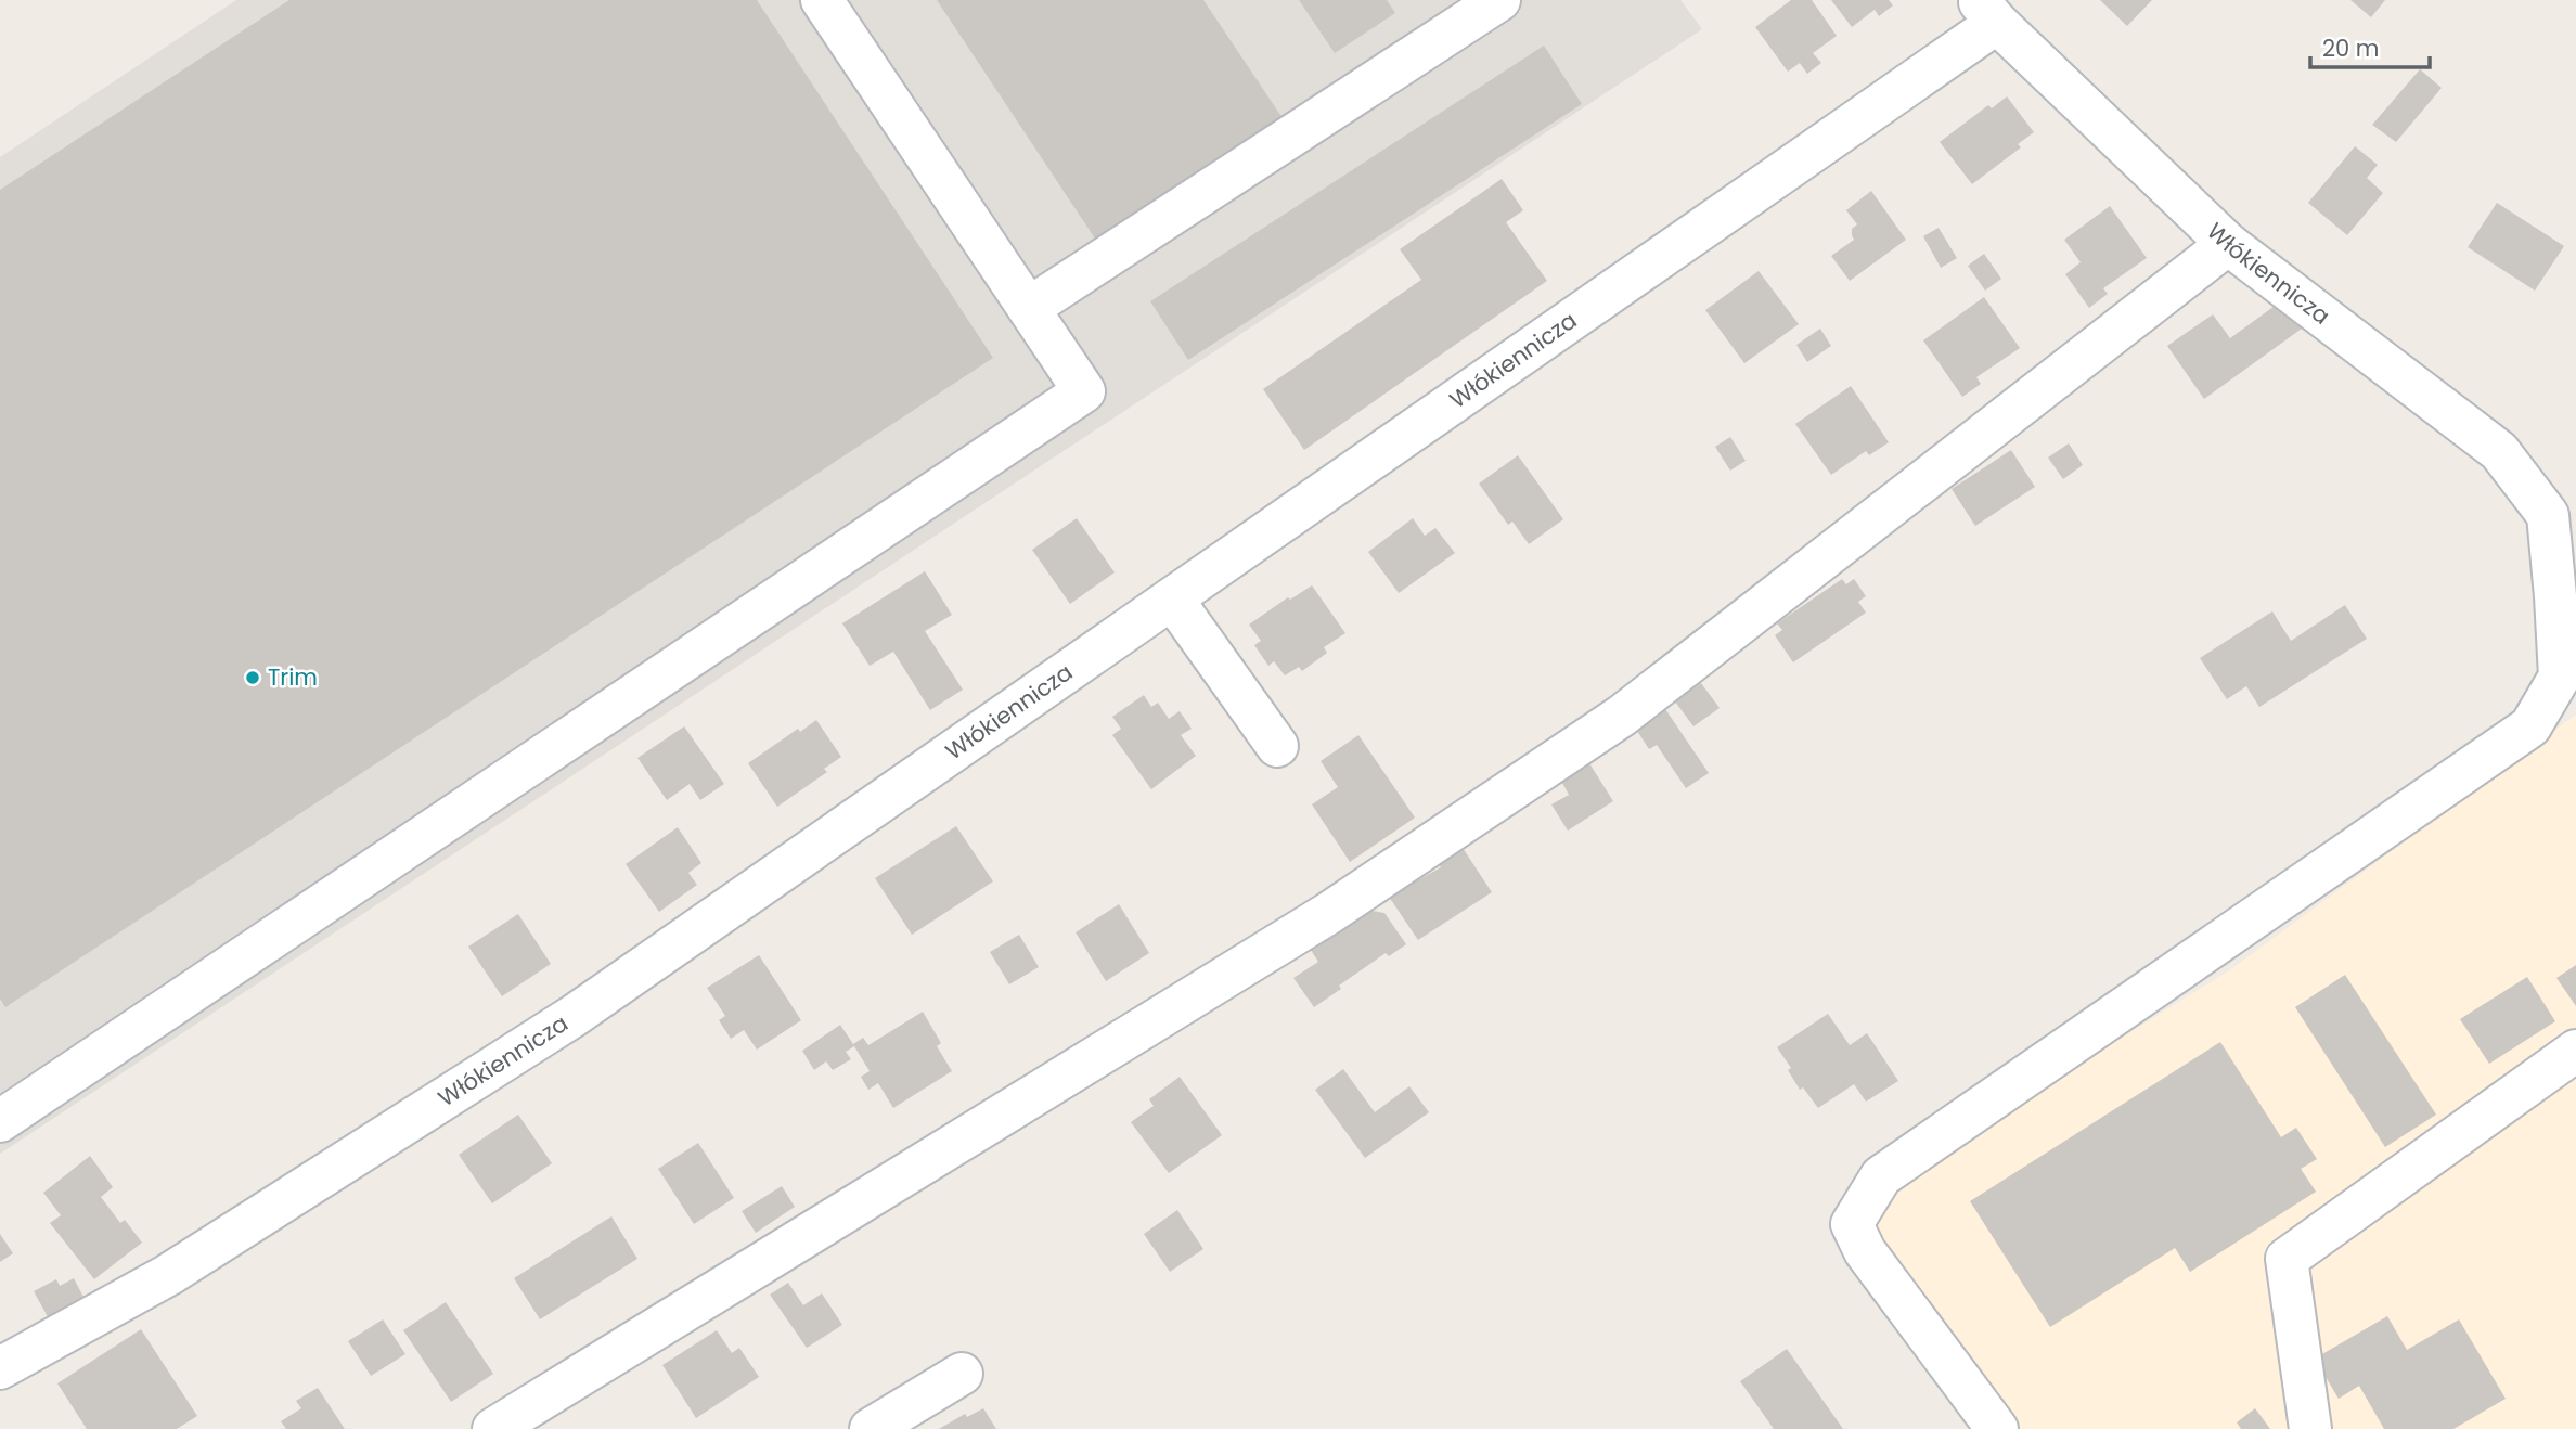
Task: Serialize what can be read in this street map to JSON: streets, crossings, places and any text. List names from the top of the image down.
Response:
{
  "streets": {
    "street": ["Włókiennicza"]
  },
  "places": ["Trim"],
  "scale_bar": "20 m"
}
